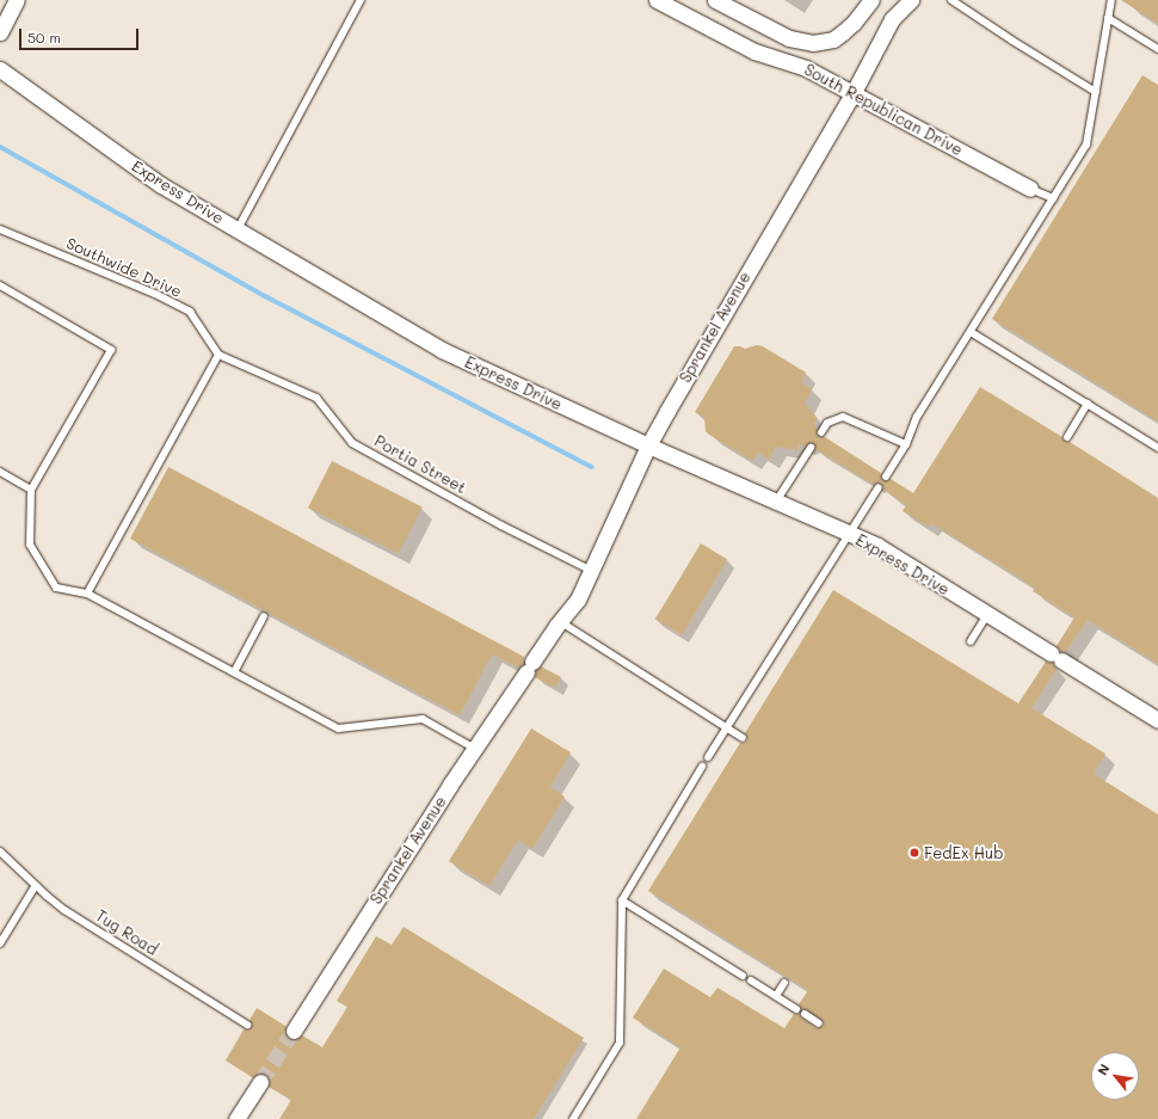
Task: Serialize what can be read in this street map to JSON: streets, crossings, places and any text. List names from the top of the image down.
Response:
{
  "streets": {
    "street": ["South Republican Drive", "Express Drive", "Sprankel Avenue"],
    "lane": ["Southwide Drive", "Portia Street", "Tug Road"]
  },
  "crossings": [
    ["South Republican Drive", "Sprankel Avenue"],
    ["Express Drive", "Sprankel Avenue"],
    ["Southwide Drive", "Portia Street"],
    ["Sprankel Avenue", "Portia Street"]
  ],
  "places": ["FedEx Hub"],
  "scale_bar": "50 m",
  "north": "top left"
}
